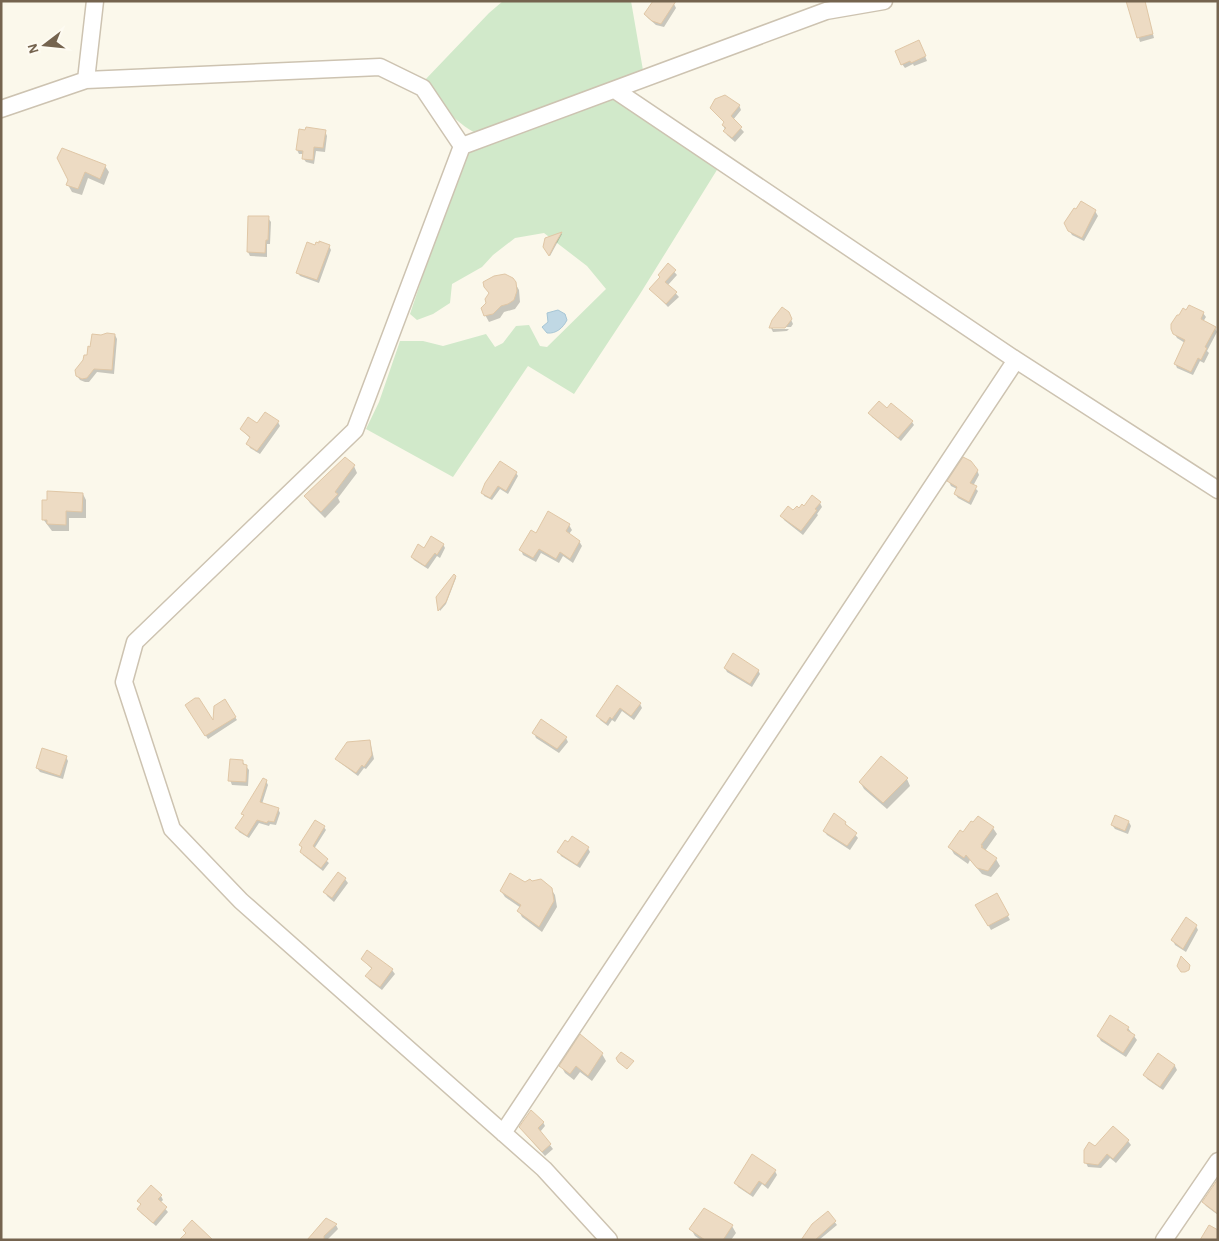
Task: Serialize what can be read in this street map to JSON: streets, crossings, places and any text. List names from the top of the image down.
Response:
{
  "north": "left"
}
